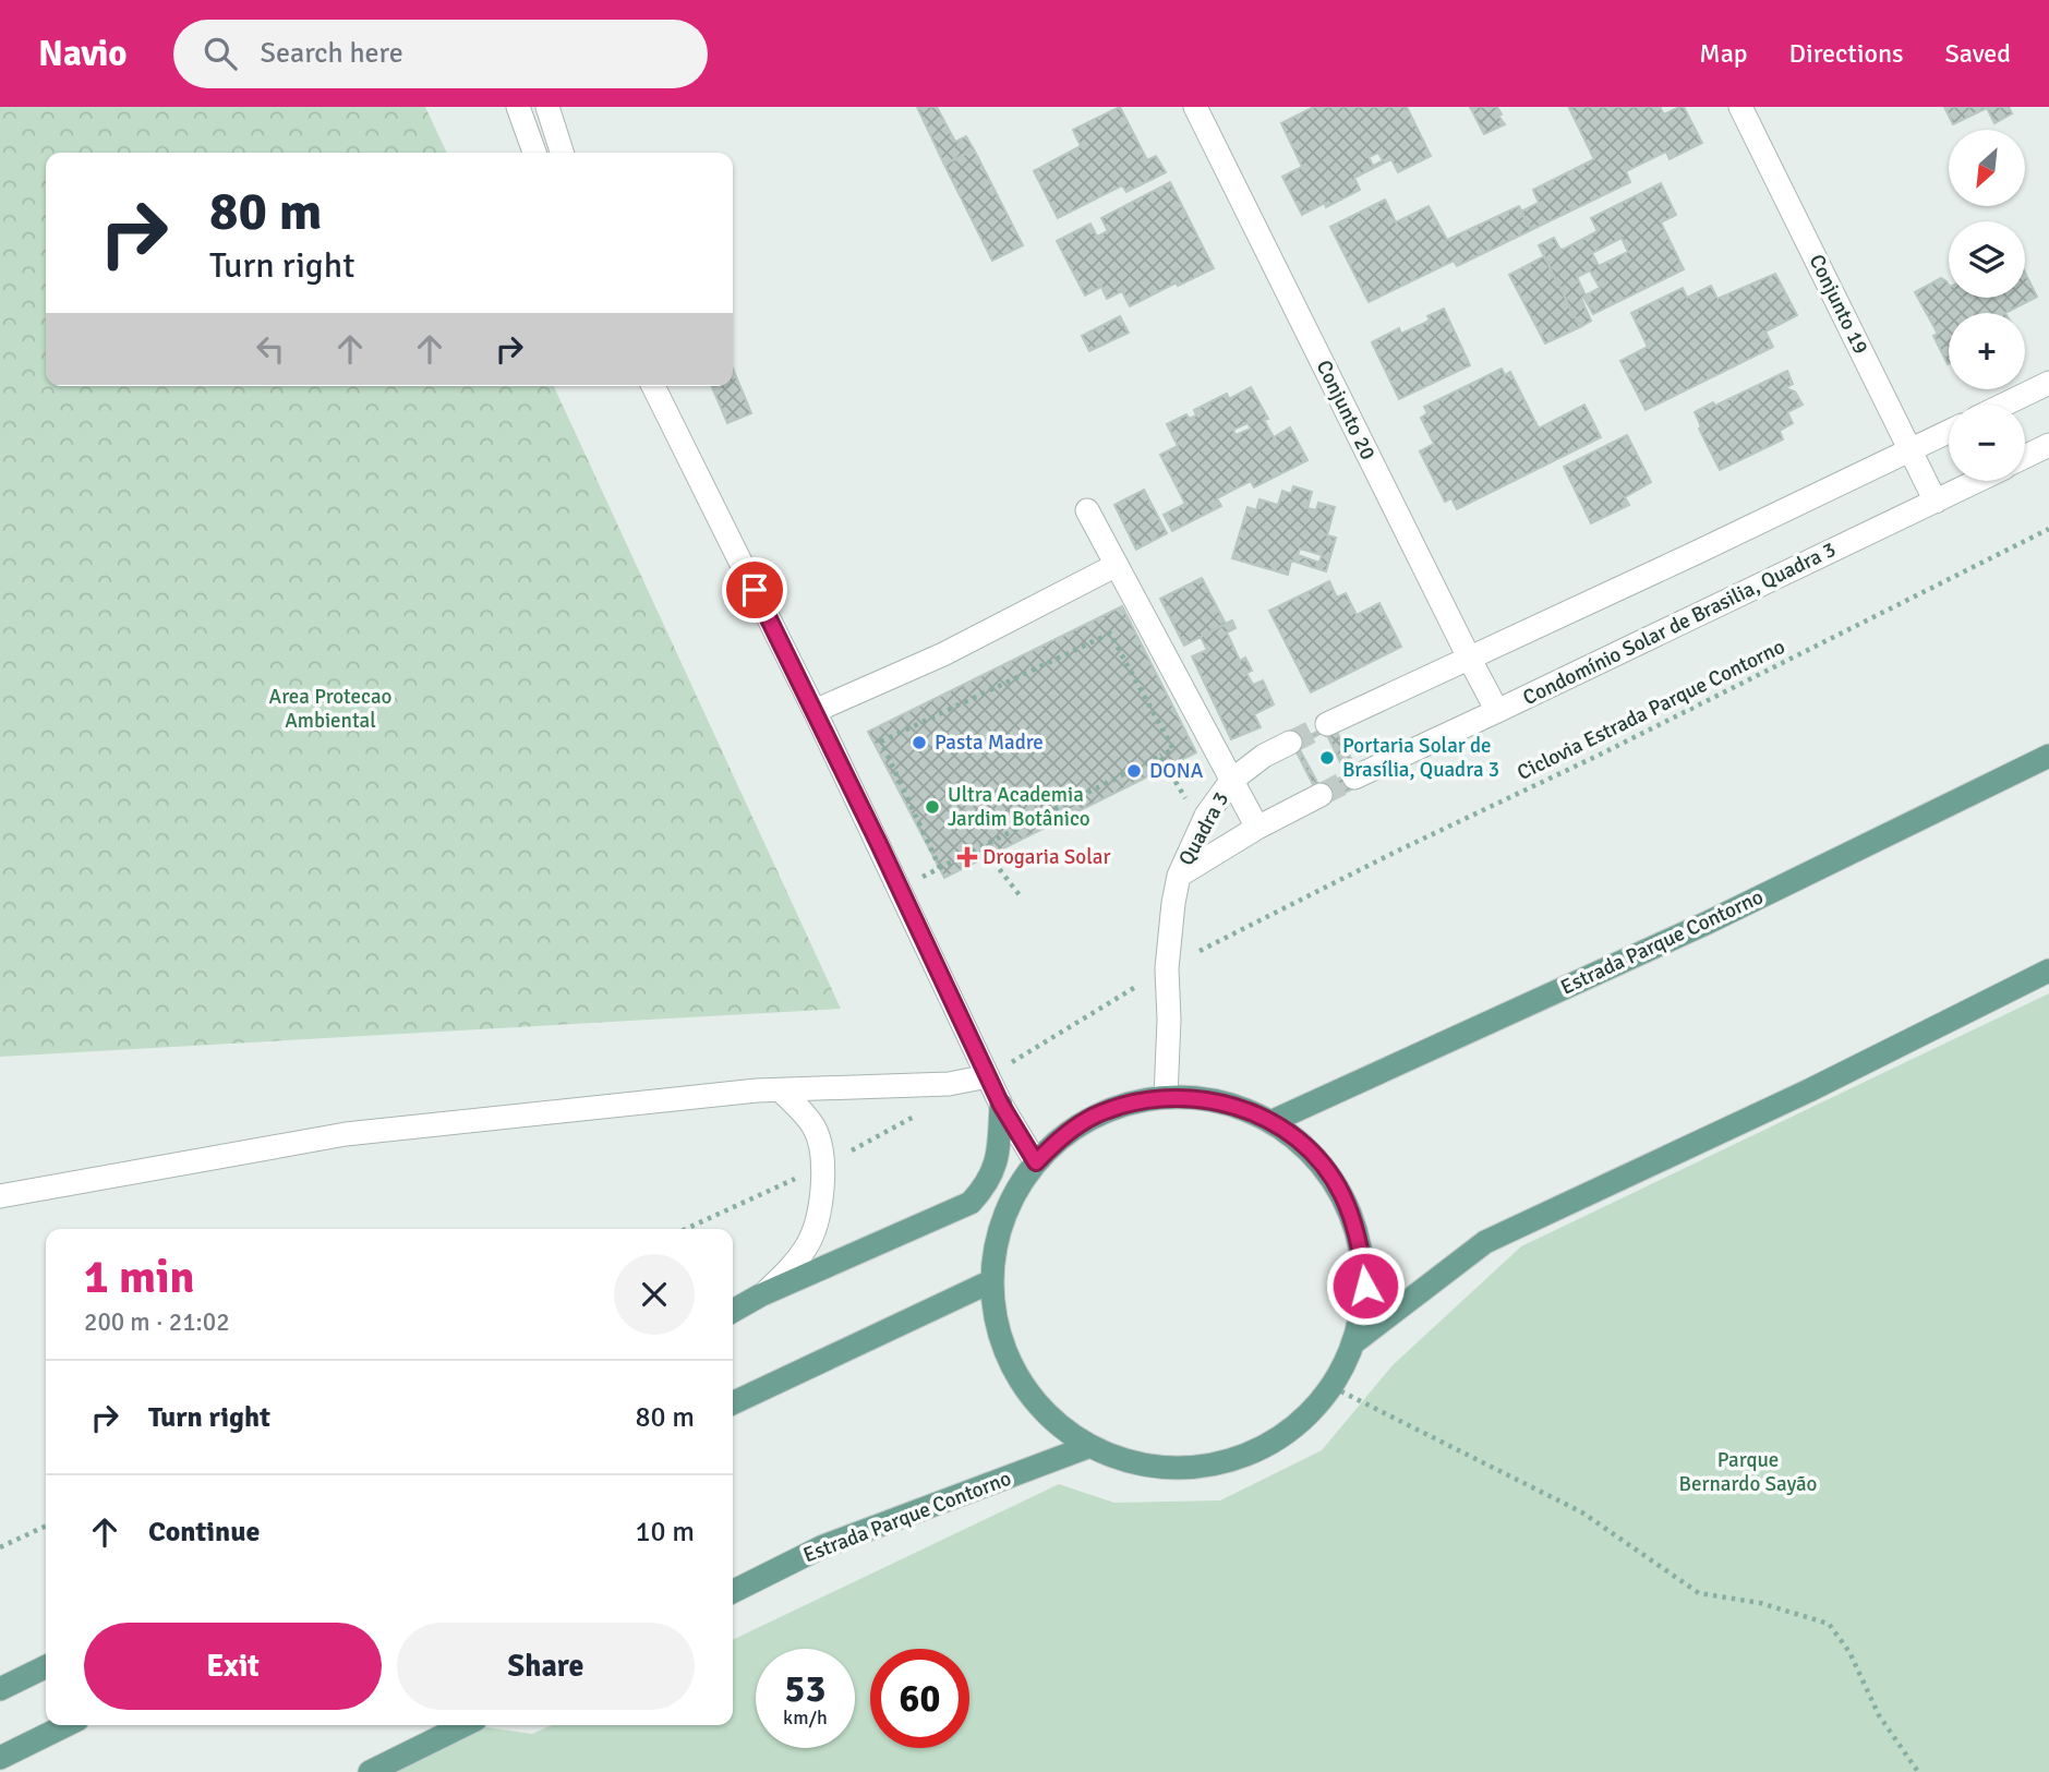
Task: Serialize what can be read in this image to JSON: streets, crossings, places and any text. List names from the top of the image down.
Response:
{
  "streets": {
    "main road": ["Estrada Parque Contorno"],
    "street": [
      "Conjunto 19",
      "Conjunto 20",
      "Condomínio Solar de Brasilia, Quadra 3",
      "Quadra 3"
    ],
    "path": ["Ciclovia Estrada Parque Contorno"]
  },
  "crossings": [
    ["Conjunto 19", "Condomínio Solar de Brasilia, Quadra 3"],
    ["Conjunto 20", "Condomínio Solar de Brasilia, Quadra 3"]
  ],
  "parks": ["Area Protecao Ambiental", "Parque Bernardo Sayão"],
  "places": {
    "other": [
      "Pasta Madre",
      "Portaria Solar de Brasília, Quadra 3",
      "DONA",
      "Ultra Academia Jardim Botânico"
    ],
    "health": ["Drogaria Solar"]
  },
  "north": "bottom left",
  "page": {
    "header": "Navio",
    "search": "Search here",
    "nav": ["Map", "Directions", "Saved"],
    "map_buttons": ["+", "−"],
    "turn": ["80 m", "Turn right"],
    "heading": ["1 min", "200 m · 21:02"],
    "list": [
      {
        "name": "Turn right",
        "value": "80 m"
      },
      {
        "name": "Continue",
        "value": "10 m"
      }
    ],
    "buttons": ["Exit", "Share"],
    "speed": "53 km/h",
    "limit": "60"
  }
}
